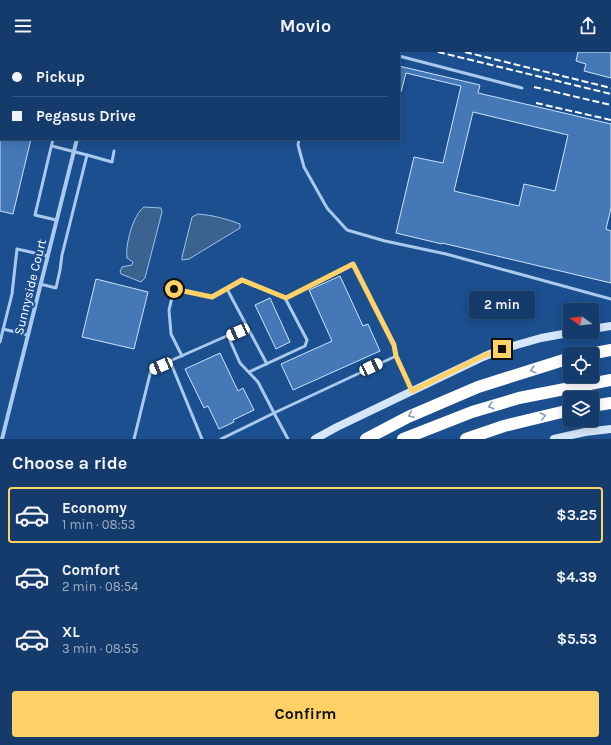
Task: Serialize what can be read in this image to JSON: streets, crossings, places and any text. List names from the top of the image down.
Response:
{
  "streets": {
    "street": ["Sunnyside Court"]
  },
  "north": "left",
  "page": {
    "header": "Movio",
    "banner": ["Pickup", "Pegasus Drive"],
    "bubble": "2 min",
    "heading": "Choose a ride",
    "list": [
      {
        "name": "Economy",
        "note": "1 min · 08:53",
        "value": "$3.25"
      },
      {
        "name": "Comfort",
        "note": "2 min · 08:54",
        "value": "$4.39"
      },
      {
        "name": "XL",
        "note": "3 min · 08:55",
        "value": "$5.53"
      }
    ],
    "buttons": "Confirm"
  }
}
